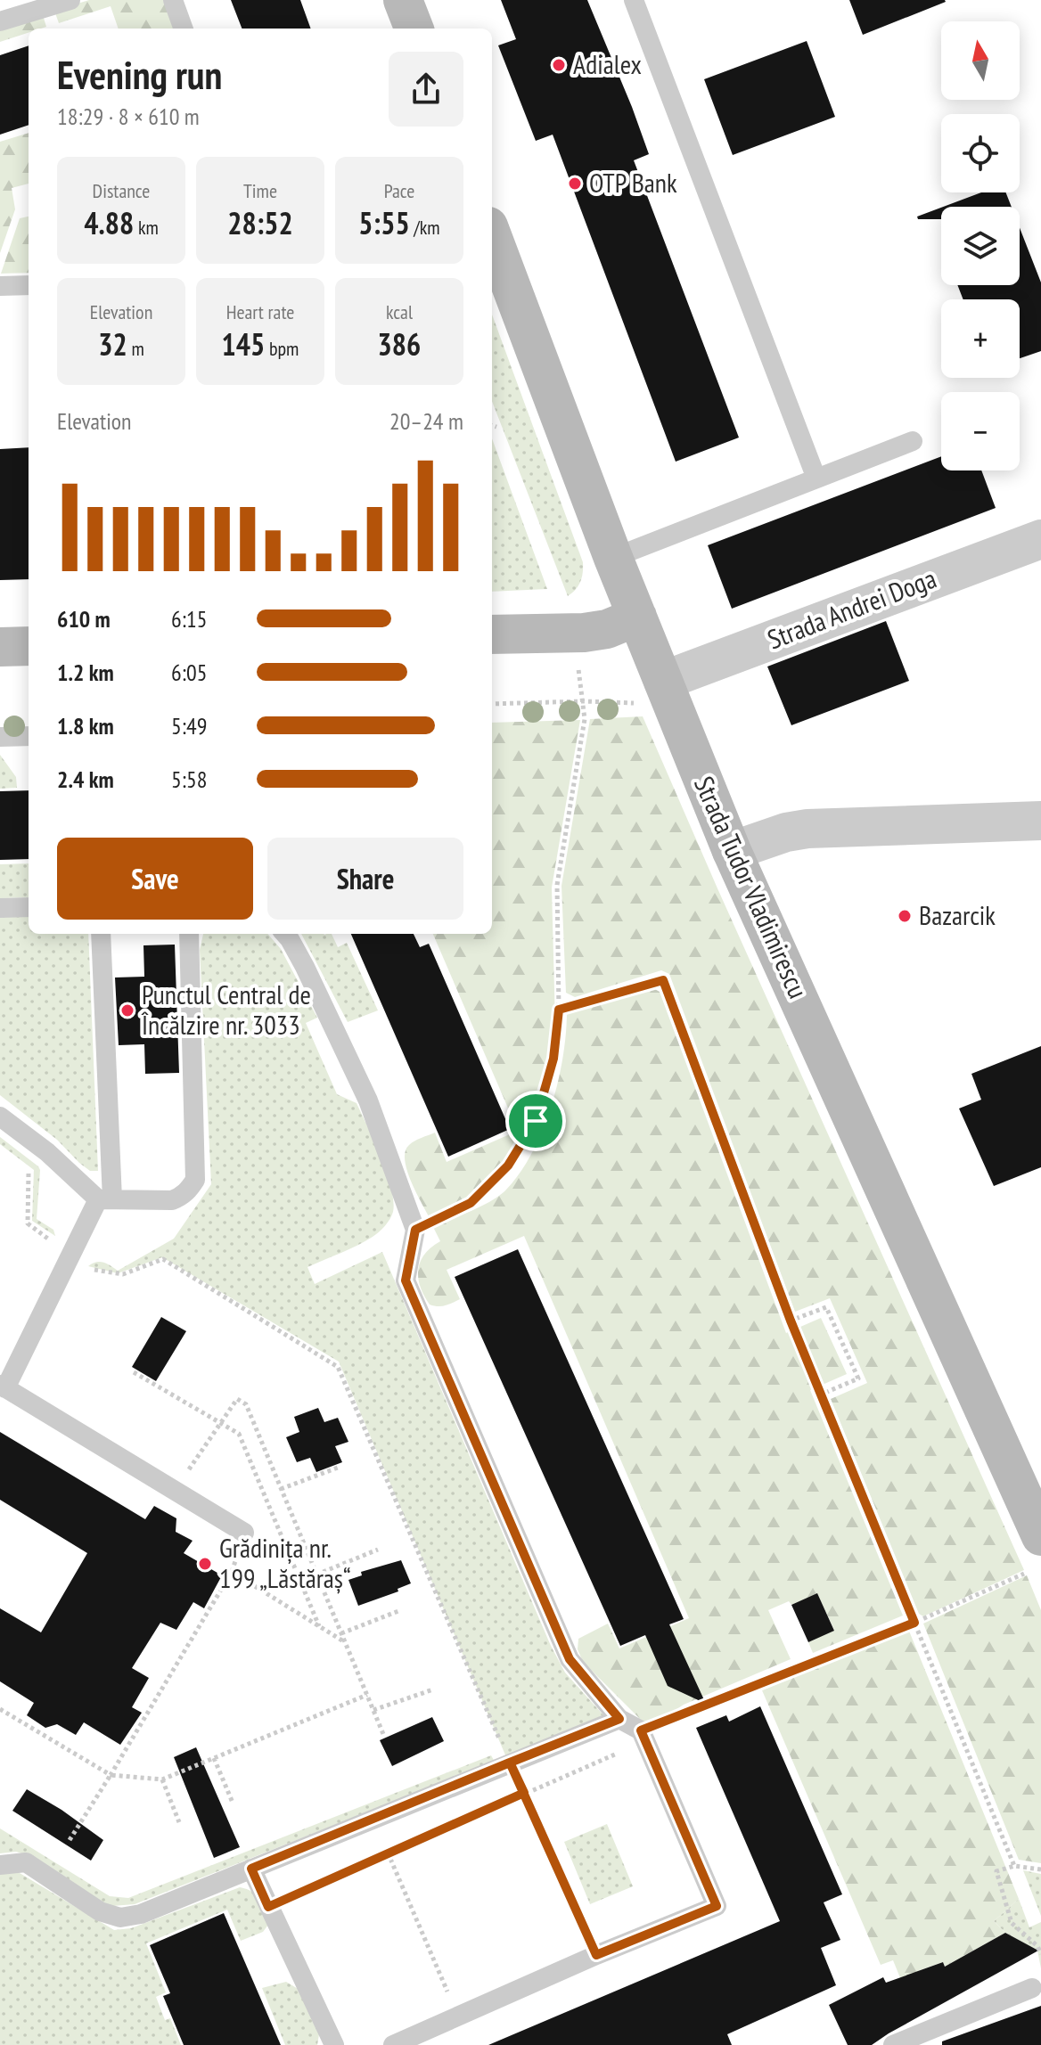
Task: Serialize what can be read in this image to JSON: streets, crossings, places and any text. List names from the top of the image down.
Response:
{
  "streets": {
    "main road": ["Strada Tudor Vladimirescu"],
    "street": ["Strada Andrei Doga"]
  },
  "crossings": [
    ["Strada Andrei Doga", "Strada Tudor Vladimirescu"]
  ],
  "places": [
    "Adialex",
    "OTP Bank",
    "Bazarcik",
    "Punctul Central de Încălzire nr. 3033",
    "Grădinița nr. 199 „Lăstăraș“"
  ],
  "north": "top",
  "page": {
    "map_buttons": ["+", "−"],
    "heading": ["Evening run", "18:29 · 8 × 610 m"],
    "stats": [
      ["Distance", "4.88 km"],
      ["Time", "28:52"],
      ["Pace", "5:55 /km"],
      ["Elevation", "32 m"],
      ["Heart rate", "145 bpm"],
      ["kcal", "386"]
    ],
    "chart": ["Elevation", "20–24 m"],
    "list": [
      {
        "name": "610 m",
        "note": "6:15"
      },
      {
        "name": "1.2 km",
        "note": "6:05"
      },
      {
        "name": "1.8 km",
        "note": "5:49"
      },
      {
        "name": "2.4 km",
        "note": "5:58"
      }
    ],
    "buttons": ["Save", "Share"]
  }
}
